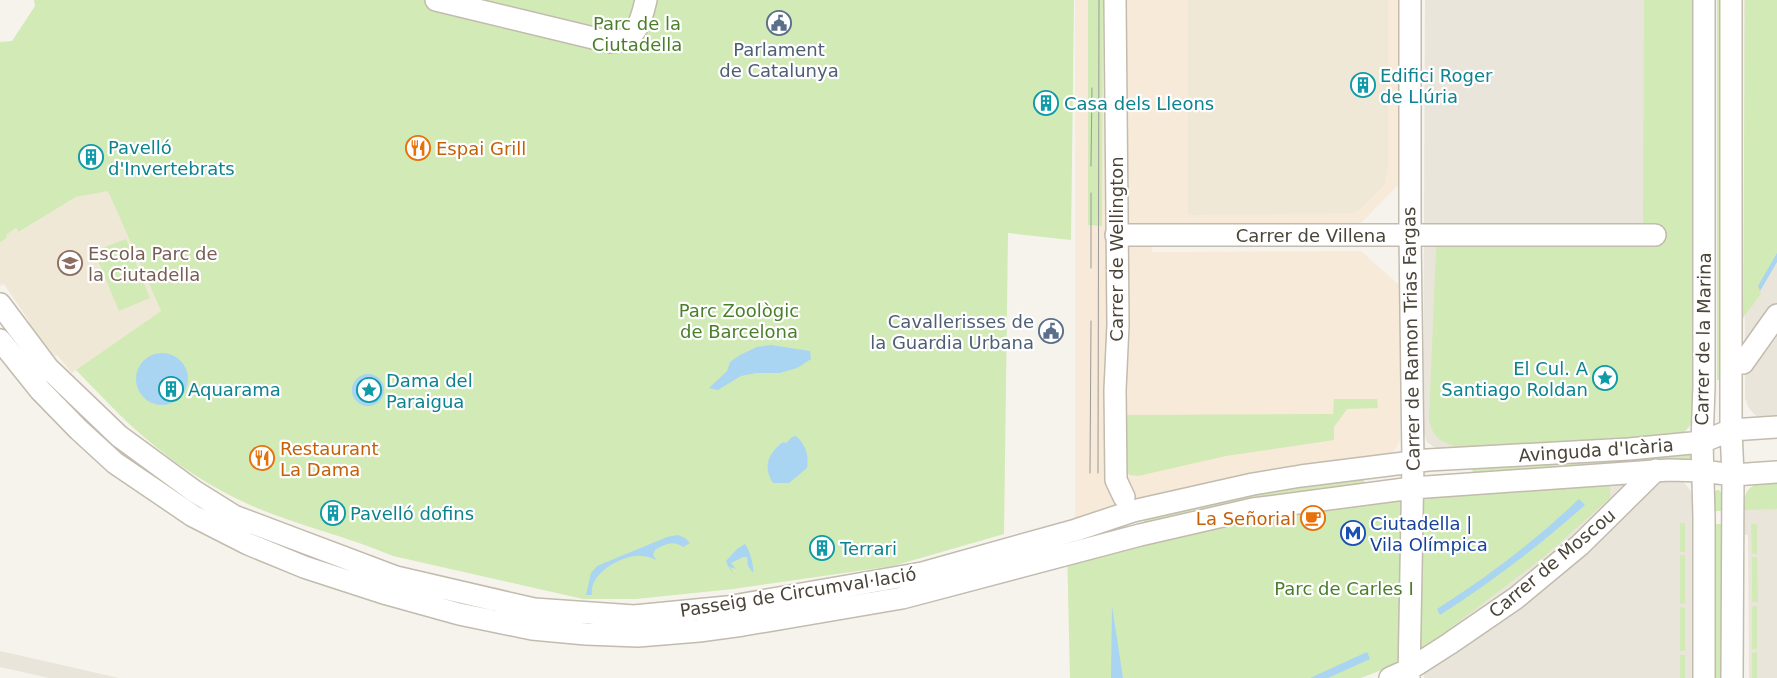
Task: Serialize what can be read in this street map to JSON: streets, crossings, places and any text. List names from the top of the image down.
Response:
{
  "streets": {
    "street": [
      "Carrer de Villena",
      "Carrer de Wellington",
      "Carrer de Ramon Trias Fargas",
      "Carrer de la Marina",
      "Avinguda d'Icària",
      "Carrer de Moscou",
      "Passeig de Circumval·lació"
    ]
  },
  "crossings": [
    ["Carrer de Villena", "Carrer de Wellington"],
    ["Carrer de Villena", "Carrer de Ramon Trias Fargas"],
    ["Carrer de Ramon Trias Fargas", "Avinguda d'Icària"],
    ["Carrer de Ramon Trias Fargas", "Carrer de Moscou"],
    ["Carrer de Ramon Trias Fargas", "Passeig de Circumval·lació"],
    ["Carrer de la Marina", "Avinguda d'Icària"],
    ["Avinguda d'Icària", "Carrer de Moscou"],
    ["Avinguda d'Icària", "Passeig de Circumval·lació"]
  ],
  "parks": ["Parc de la Ciutadella", "Parc Zoològic de Barcelona", "Parc de Carles I"],
  "places": {
    "public building": ["Parlament de Catalunya", "Cavallerisses de la Guardia Urbana"],
    "building": [
      "Edifici Roger de Llúria",
      "Casa dels Lleons",
      "Pavelló d'Invertebrats",
      "Aquarama",
      "Pavelló dofins",
      "Terrari"
    ],
    "restaurant": ["Espai Grill", "Restaurant La Dama"],
    "school or university": ["Escola Parc de la Ciutadella"],
    "place": ["El Cul. A Santiago Roldan", "Dama del Paraigua"],
    "cafe": ["La Señorial"],
    "metro station": ["Ciutadella | Vila Olímpica"]
  }
}
